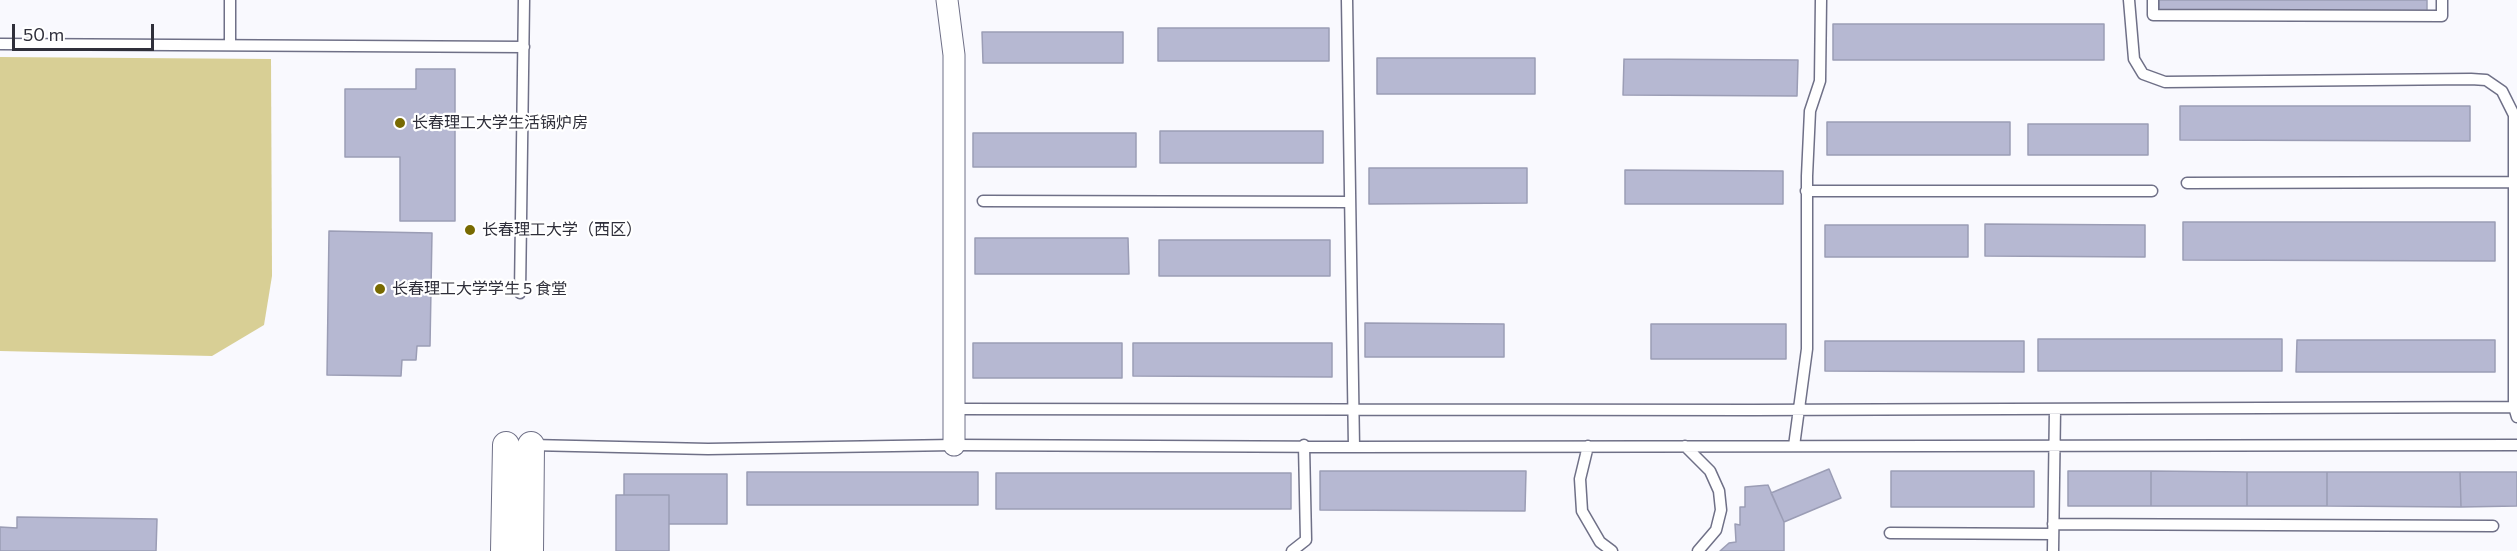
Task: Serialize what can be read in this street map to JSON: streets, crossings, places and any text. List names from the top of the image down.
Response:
{
  "places": ["长春理工大学生活锅炉房", "长春理工大学（西区）", "长春理工大学学生 5 食堂"],
  "scale_bar": "50 m"
}
